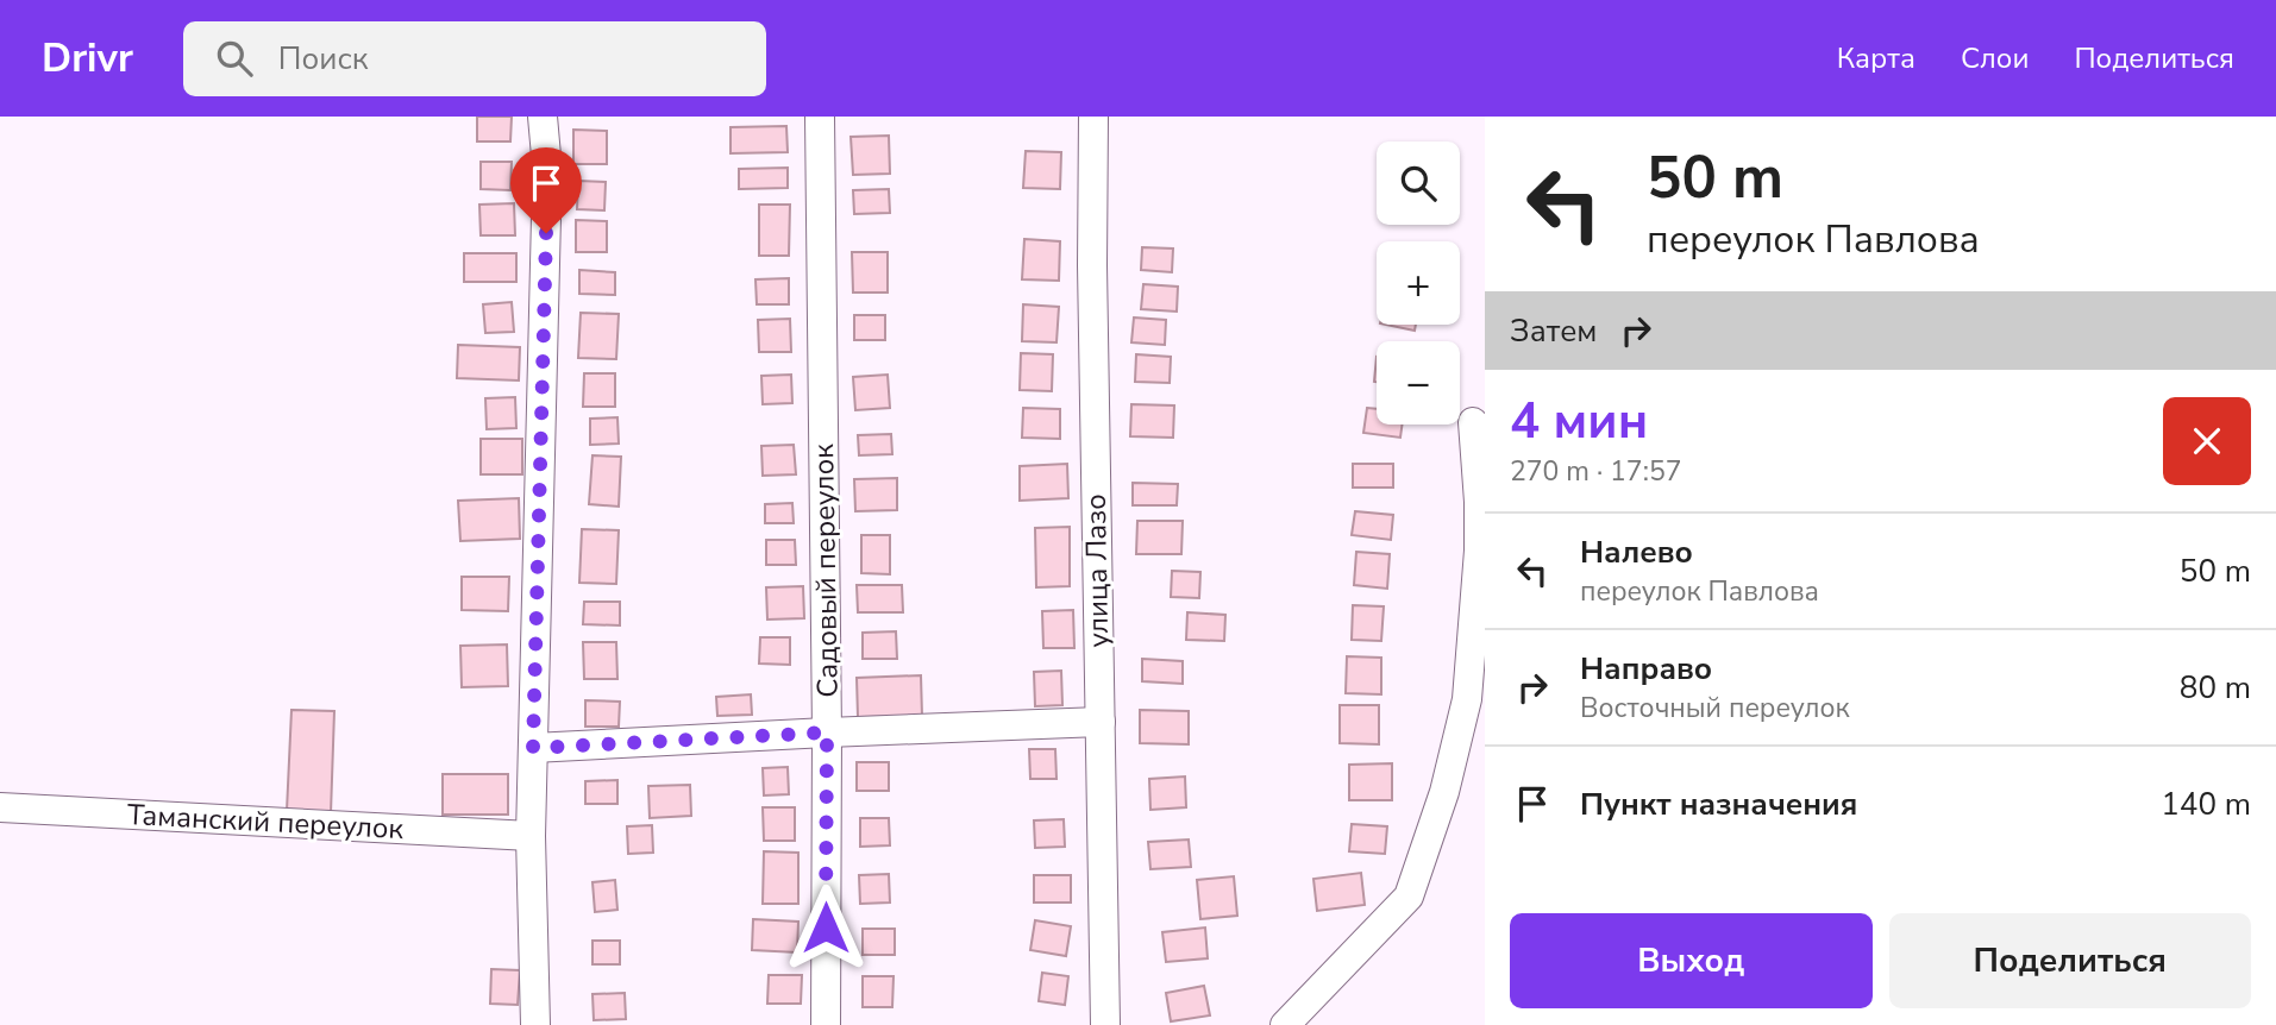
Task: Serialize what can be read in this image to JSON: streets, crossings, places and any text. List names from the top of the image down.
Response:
{
  "streets": {
    "street": ["Садовый переулок", "улица Лазо", "Таманский переулок"]
  },
  "page": {
    "header": "Drivr",
    "search": "Поиск",
    "nav": ["Карта", "Слои", "Поделиться"],
    "turn": ["50 m", "переулок Павлова"],
    "map_buttons": ["+", "−"],
    "then": "Затем",
    "heading": ["4 мин", "270 m · 17:57"],
    "list": [
      {
        "name": "Налево",
        "note": "переулок Павлова",
        "value": "50 m"
      },
      {
        "name": "Направо",
        "note": "Восточный переулок",
        "value": "80 m"
      },
      {
        "name": "Пункт назначения",
        "value": "140 m"
      }
    ],
    "buttons": ["Выход", "Поделиться"]
  }
}
